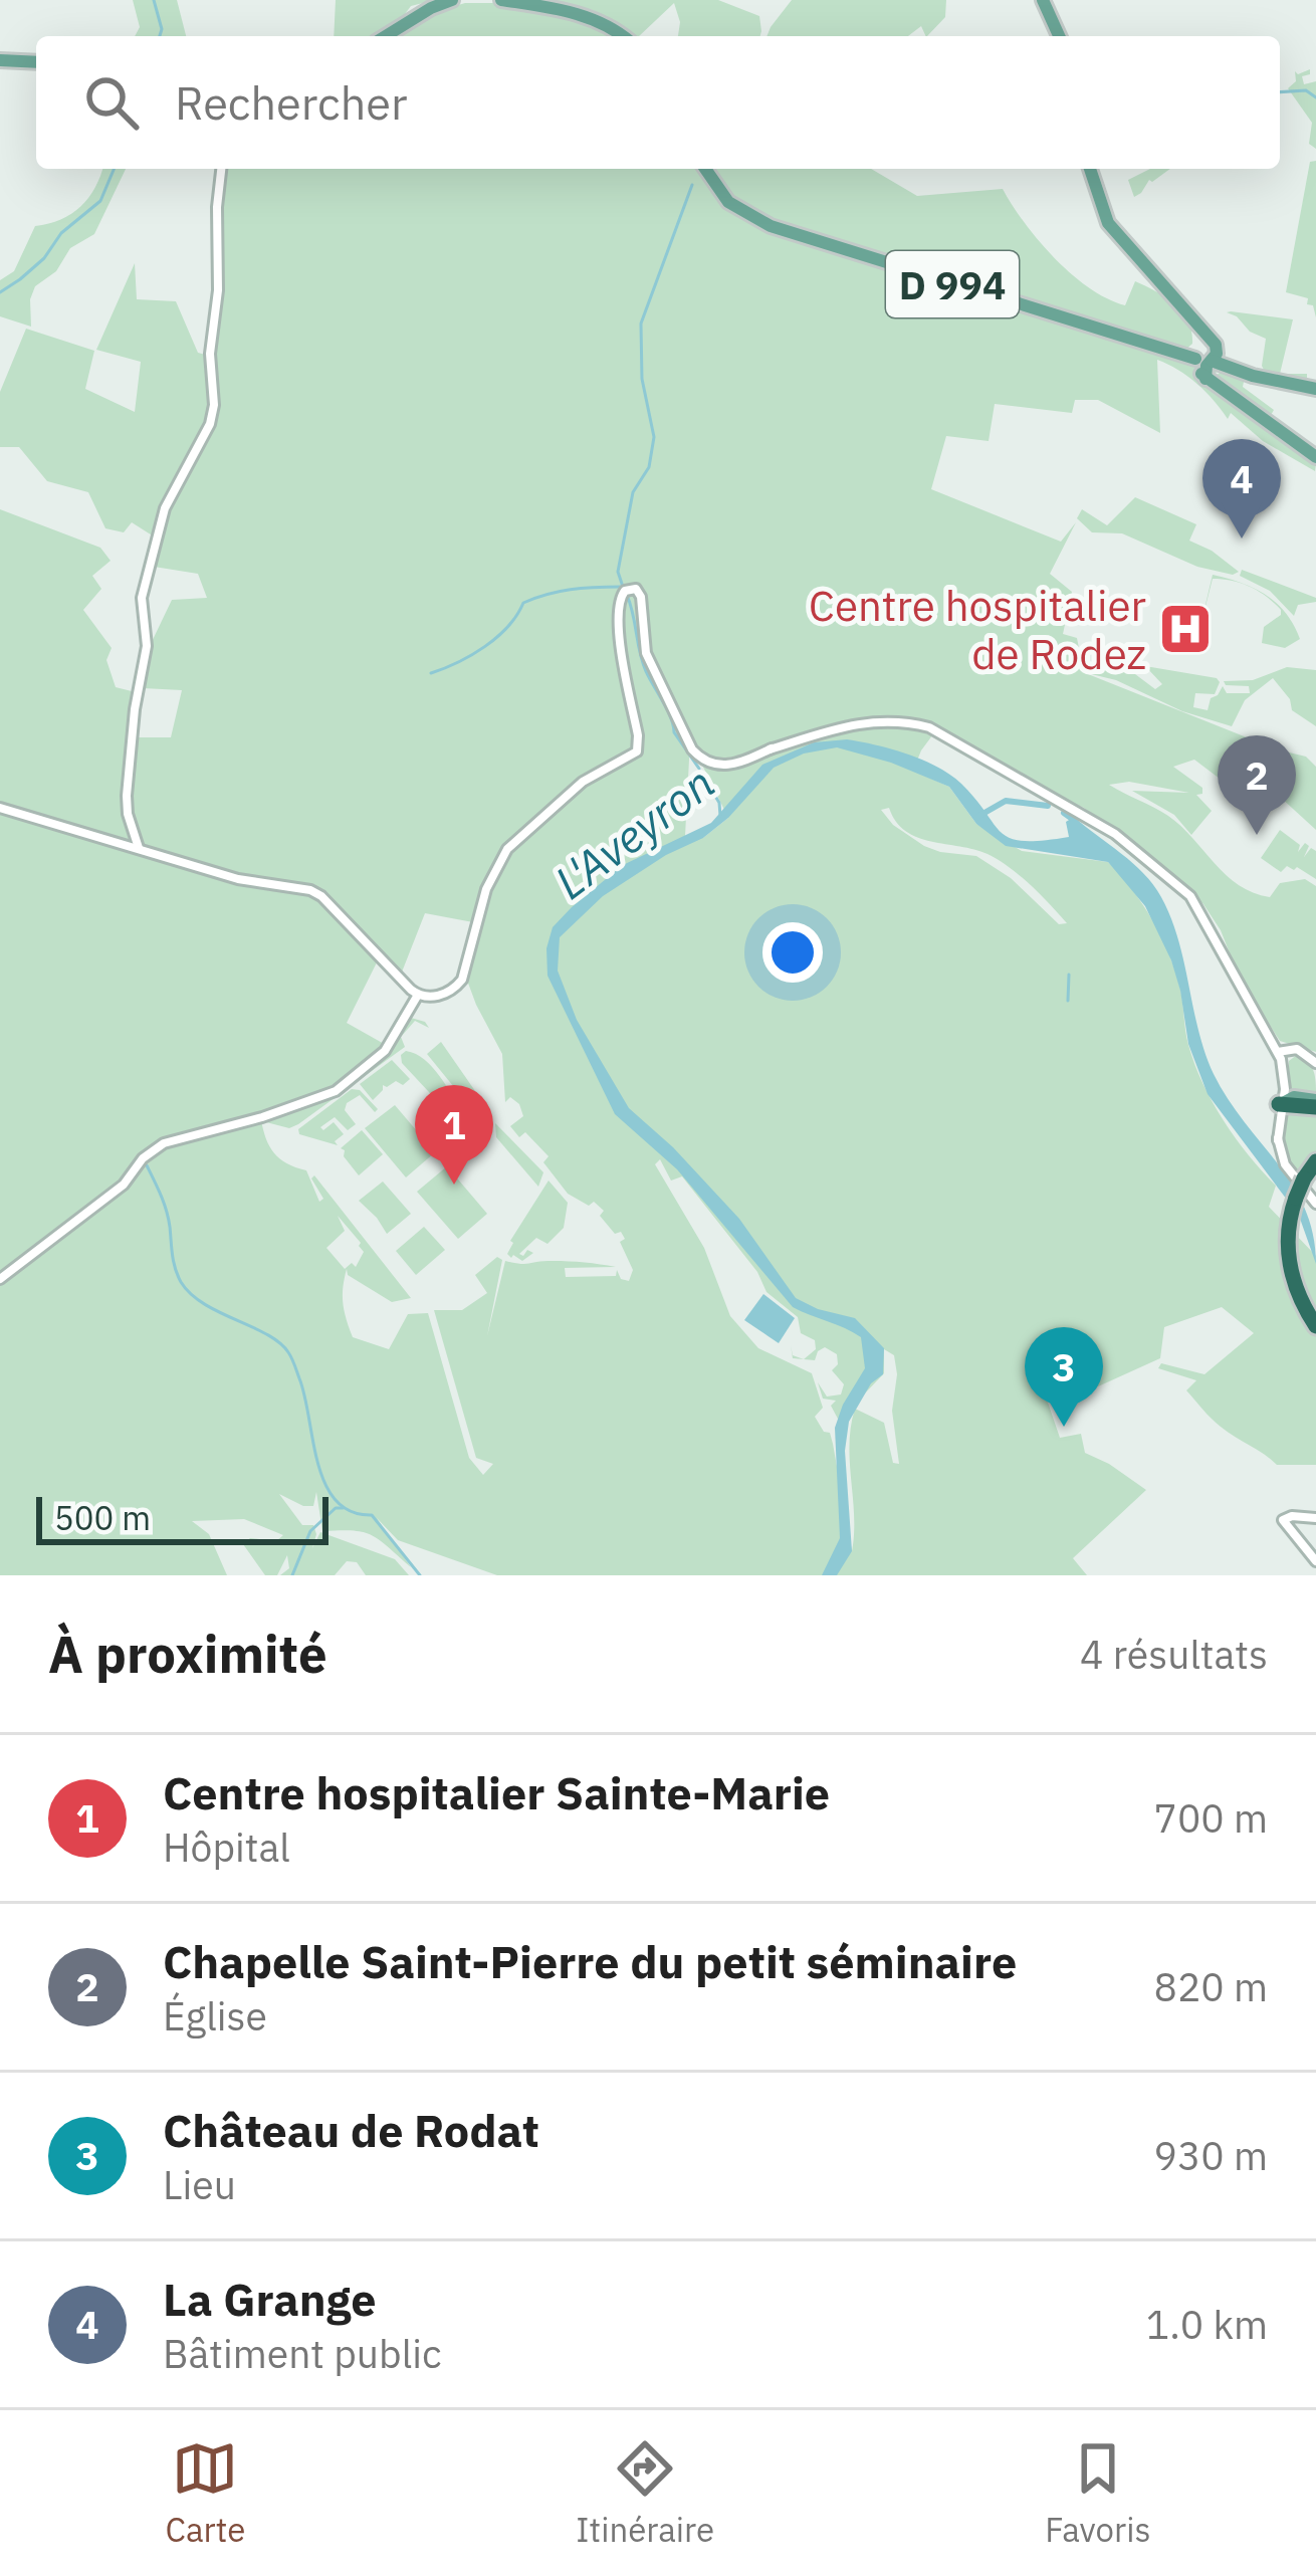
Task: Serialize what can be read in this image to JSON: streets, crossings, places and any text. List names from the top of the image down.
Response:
{
  "streets": {
    "main road": ["D 994"]
  },
  "water": ["L'Aveyron"],
  "places": {
    "hospital": ["Centre hospitalier de Rodez"]
  },
  "scale_bar": "500 m",
  "page": {
    "search": "Rechercher",
    "pins": [
      "4",
      "2",
      "1",
      "3"
    ],
    "scale": "500 m",
    "heading": ["À proximité", "4 résultats"],
    "list": [
      {
        "mark": "1",
        "name": "Centre hospitalier Sainte-Marie",
        "note": "Hôpital",
        "value": "700 m"
      },
      {
        "mark": "2",
        "name": "Chapelle Saint-Pierre du petit séminaire",
        "note": "Église",
        "value": "820 m"
      },
      {
        "mark": "3",
        "name": "Château de Rodat",
        "note": "Lieu",
        "value": "930 m"
      },
      {
        "mark": "4",
        "name": "La Grange",
        "note": "Bâtiment public",
        "value": "1.0 km"
      }
    ],
    "nav": ["Carte", "Itinéraire", "Favoris"]
  }
}
